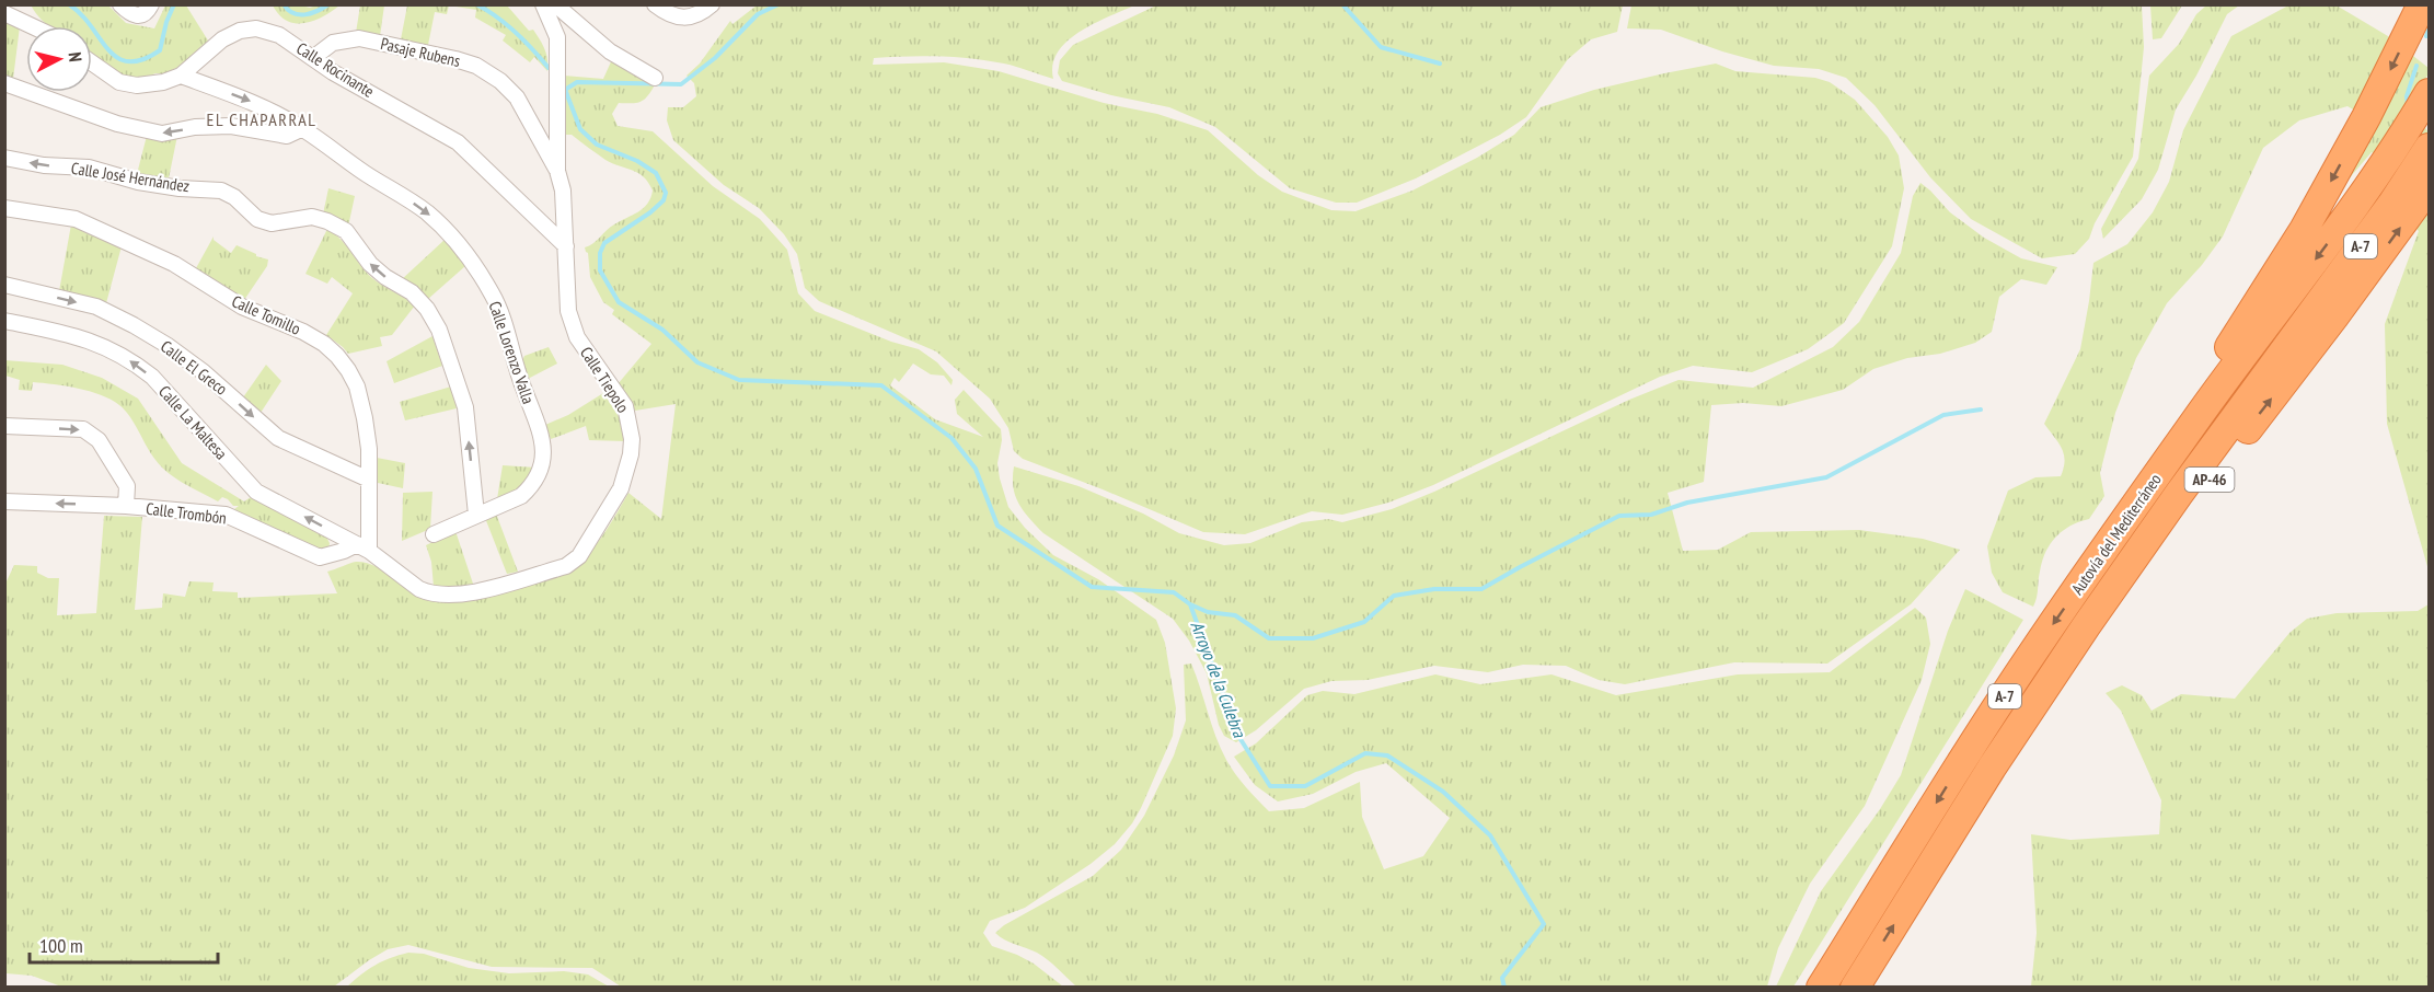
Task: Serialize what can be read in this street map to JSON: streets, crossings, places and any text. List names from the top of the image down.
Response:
{
  "streets": {
    "highway": ["A-7", "Autovía del Mediterráneo"],
    "street": [
      "Pasaje Rubens",
      "Calle Rocinante",
      "Calle José Hernández",
      "Calle Tomillo",
      "Calle Lorenzo Valla",
      "Calle El Greco",
      "Calle Tiepolo",
      "Calle La Maltesa",
      "Calle Trombón"
    ]
  },
  "crossings": [
    ["Pasaje Rubens", "Calle Rocinante"],
    ["Pasaje Rubens", "Calle Tiepolo"],
    ["Calle Rocinante", "Calle Lorenzo Valla"],
    ["Calle Rocinante", "Calle Tiepolo"],
    ["Calle José Hernández", "Calle Lorenzo Valla"],
    ["Calle Tomillo", "Calle El Greco"],
    ["Calle Tomillo", "Calle Tiepolo"],
    ["Calle Tomillo", "Calle La Maltesa"],
    ["Calle Tomillo", "Calle Trombón"],
    ["Calle Tiepolo", "Calle La Maltesa"],
    ["Calle Tiepolo", "Calle Trombón"],
    ["Calle La Maltesa", "Calle Trombón"]
  ],
  "one_way": [
    "Calle José Hernández",
    "Calle Lorenzo Valla",
    "Calle El Greco",
    "Calle La Maltesa"
  ],
  "districts": ["EL CHAPARRAL"],
  "water": ["Arroyo de la Culebra"],
  "scale_bar": "100 m",
  "north": "right"
}
